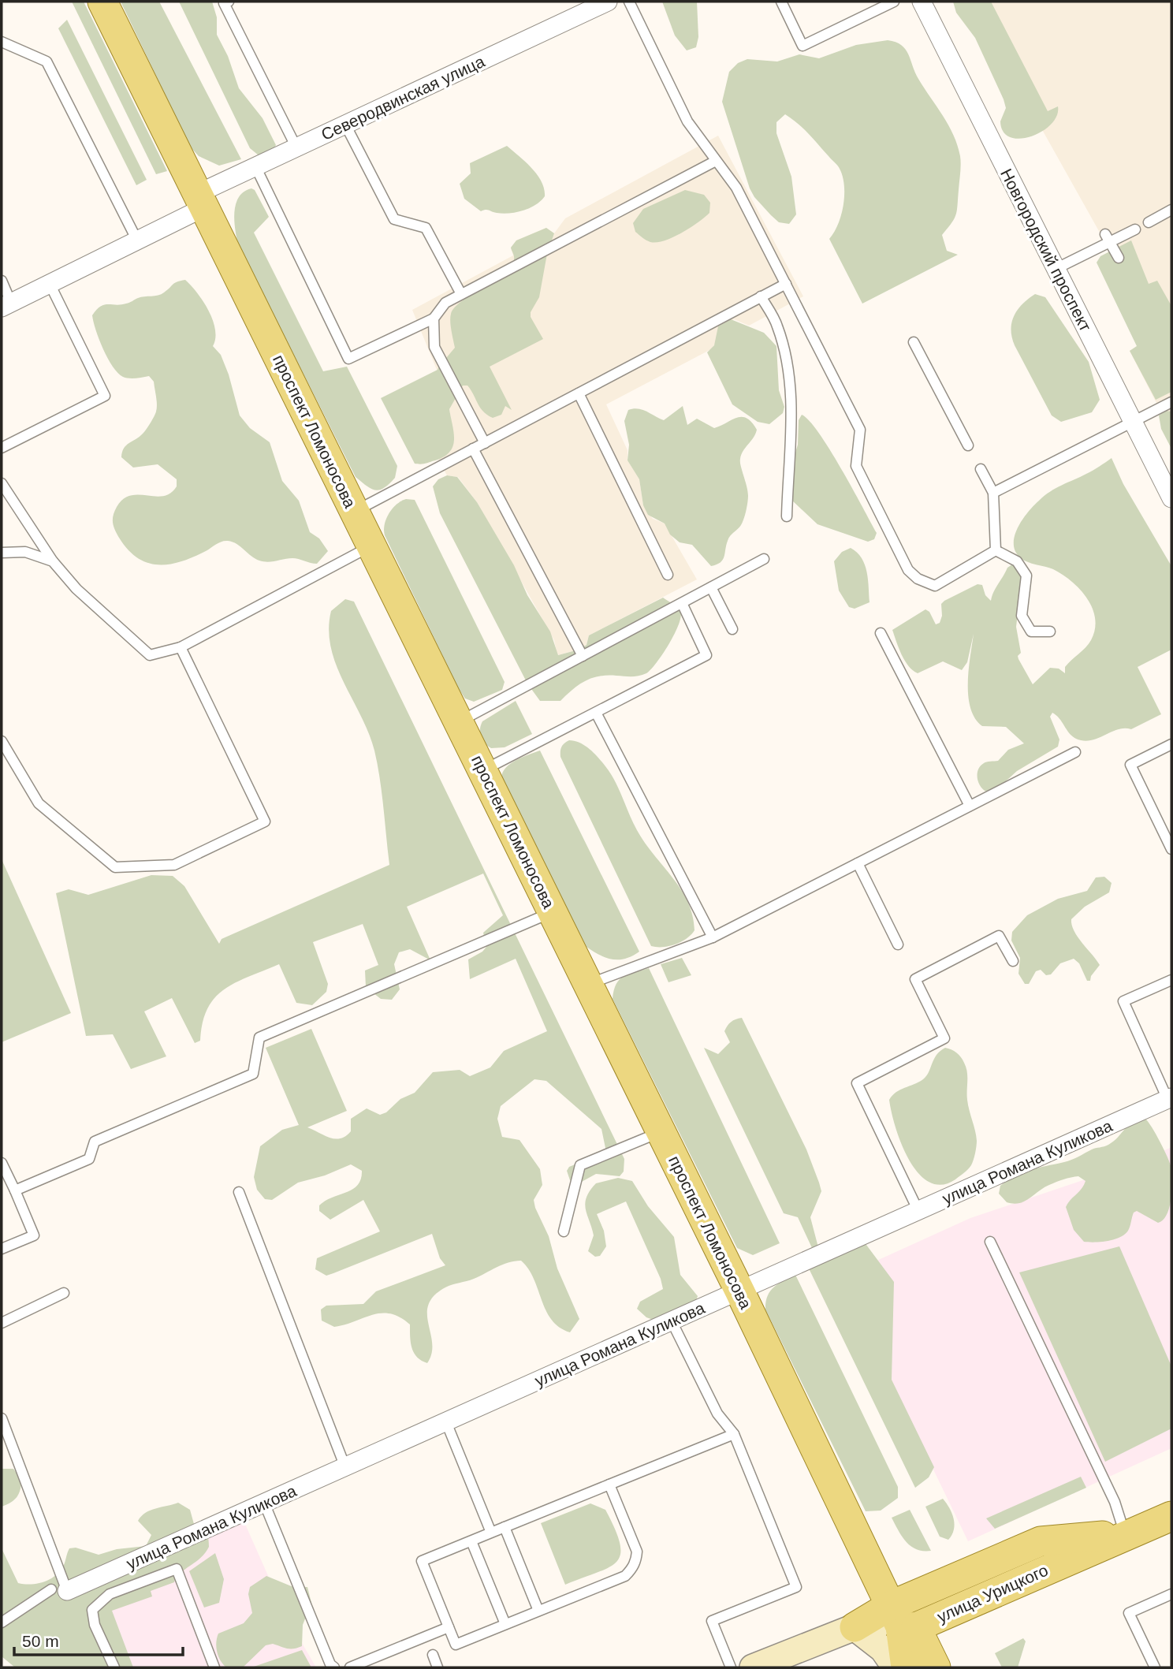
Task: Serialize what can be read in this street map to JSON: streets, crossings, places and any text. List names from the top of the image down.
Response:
{
  "streets": {
    "main road": ["проспект Ломоносова", "улица Урицкого"],
    "street": ["Северодвинская улица", "Новгородский проспект", "улица Романа Куликова"]
  },
  "crossings": [
    ["Северодвинская улица", "проспект Ломоносова"],
    ["проспект Ломоносова", "улица Романа Куликова"],
    ["проспект Ломоносова", "улица Урицкого"]
  ],
  "scale_bar": "50 m"
}
